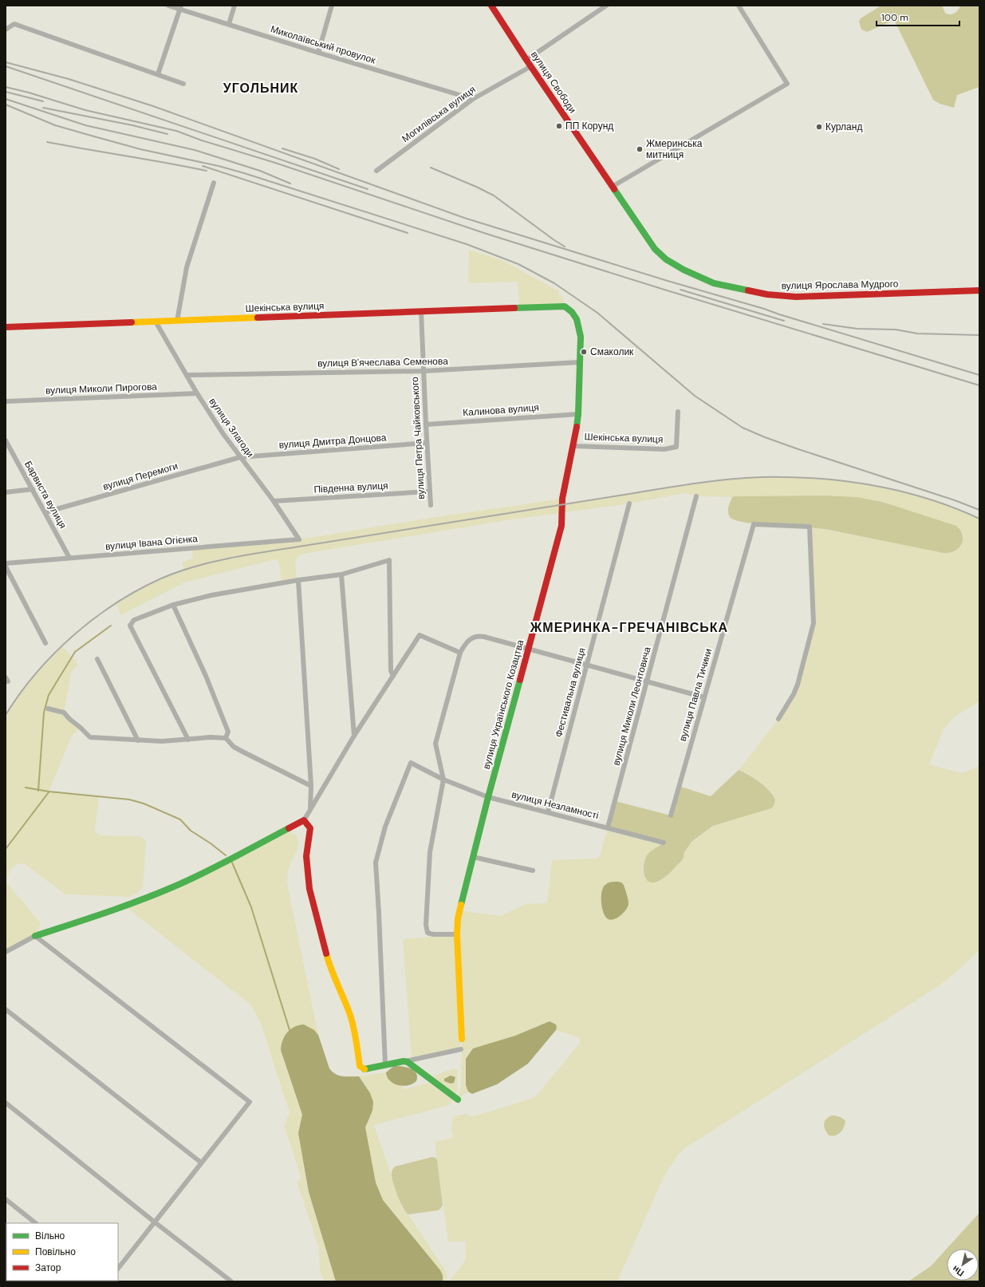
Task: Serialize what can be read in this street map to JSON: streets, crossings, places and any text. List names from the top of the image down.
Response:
{
  "streets": {
    "street": [
      "Миколаївський провулок",
      "вулиця Свободи",
      "Могилівська вулиця",
      "вулиця Ярослава Мудрого",
      "Шекінська вулиця",
      "вулиця В'ячеслава Семенова",
      "вулиця Миколи Пирогова",
      "Калинова вулиця",
      "вулиця Злагоди",
      "вулиця Петра Чайковського",
      "вулиця Дмитра Донцова",
      "вулиця Перемоги",
      "Південна вулиця",
      "Барвиста вулиця",
      "вулиця Івана Огієнка",
      "Фестивальна вулиця",
      "вулиця Павла Тичини",
      "вулиця Українського Козацтва",
      "вулиця Миколи Леонтовича",
      "вулиця Незламності"
    ]
  },
  "crossings": [
    ["Миколаївський провулок", "Могилівська вулиця"],
    ["вулиця Свободи", "Могилівська вулиця"],
    ["вулиця Свободи", "вулиця Ярослава Мудрого"],
    ["Шекінська вулиця", "вулиця Злагоди"],
    ["Шекінська вулиця", "вулиця Петра Чайковського"],
    ["Шекінська вулиця", "вулиця Українського Козацтва"],
    ["вулиця В'ячеслава Семенова", "вулиця Злагоди"],
    ["вулиця В'ячеслава Семенова", "вулиця Петра Чайковського"],
    ["вулиця В'ячеслава Семенова", "вулиця Українського Козацтва"],
    ["вулиця Миколи Пирогова", "вулиця Злагоди"],
    ["Калинова вулиця", "вулиця Петра Чайковського"],
    ["Калинова вулиця", "вулиця Українського Козацтва"],
    ["вулиця Злагоди", "вулиця Дмитра Донцова"],
    ["вулиця Злагоди", "вулиця Перемоги"],
    ["вулиця Злагоди", "Південна вулиця"],
    ["вулиця Злагоди", "вулиця Івана Огієнка"],
    ["вулиця Петра Чайковського", "вулиця Дмитра Донцова"],
    ["вулиця Петра Чайковського", "Південна вулиця"],
    ["вулиця Дмитра Донцова", "вулиця Перемоги"],
    ["вулиця Перемоги", "Барвиста вулиця"],
    ["Барвиста вулиця", "вулиця Івана Огієнка"],
    ["Фестивальна вулиця", "вулиця Незламності"],
    ["вулиця Українського Козацтва", "вулиця Незламності"],
    ["вулиця Миколи Леонтовича", "вулиця Незламності"]
  ],
  "districts": ["УГОЛЬНИК", "ЖМЕРИНКА-ГРЕЧАНІВСЬКА"],
  "places": [
    "ПП Корунд",
    "Курланд",
    "Жмеринська митниця",
    "Смаколик"
  ],
  "legend": ["Вільно", "Повільно", "Затор"],
  "scale_bar": "100 m",
  "north": "bottom left"
}
